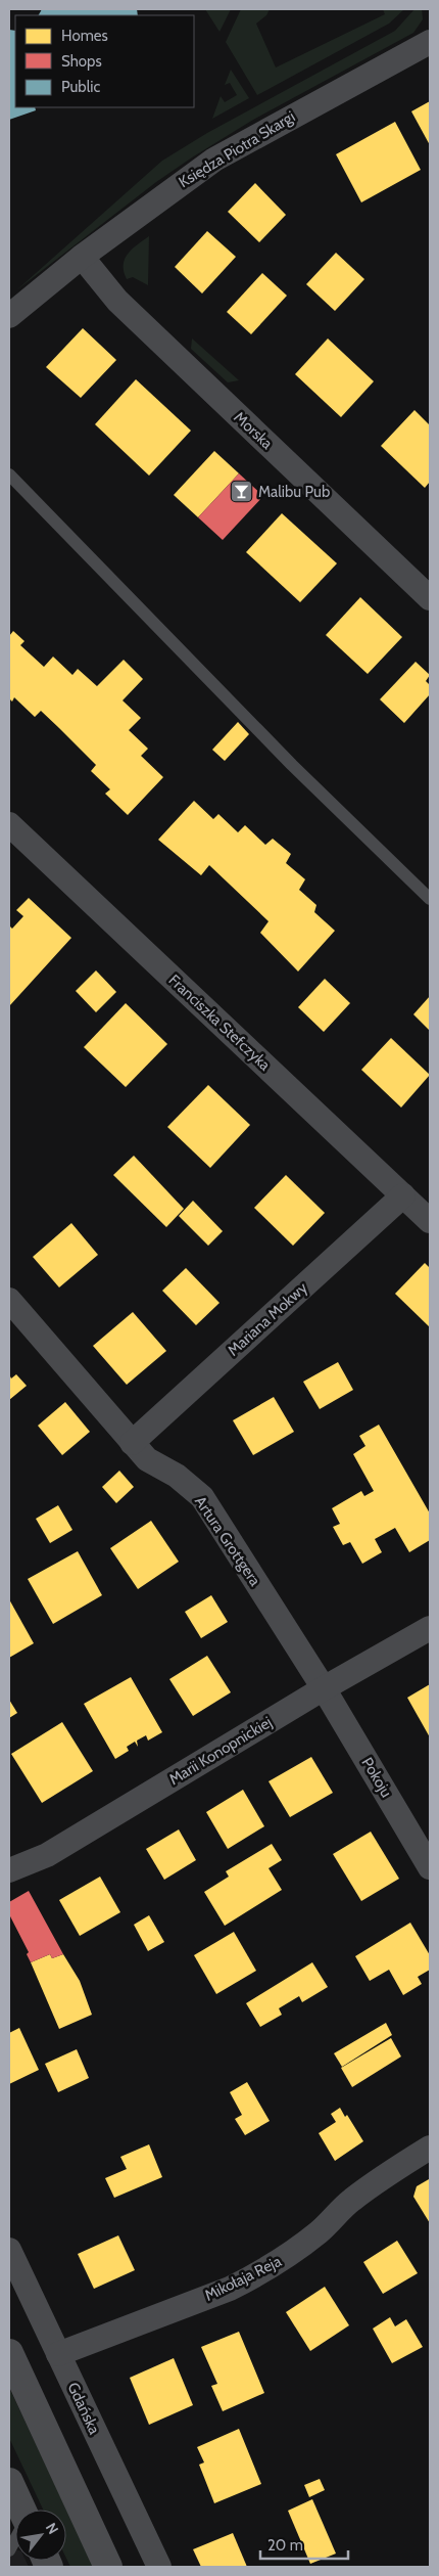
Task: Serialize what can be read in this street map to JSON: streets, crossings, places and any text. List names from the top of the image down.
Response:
{
  "streets": {
    "street": [
      "Księdza Piotra Skargi",
      "Morska",
      "Franciszka Stefczyka",
      "Mariana Mokwy",
      "Artura Grottgera",
      "Marii Konopnickiej",
      "Pokoju",
      "Mikołaja Reja",
      "Gdańska"
    ]
  },
  "crossings": [
    ["Księdza Piotra Skargi", "Morska"],
    ["Franciszka Stefczyka", "Mariana Mokwy"],
    ["Mariana Mokwy", "Artura Grottgera"],
    ["Artura Grottgera", "Marii Konopnickiej"],
    ["Artura Grottgera", "Pokoju"],
    ["Marii Konopnickiej", "Pokoju"],
    ["Mikołaja Reja", "Gdańska"]
  ],
  "places": {
    "bar": ["Malibu Pub"]
  },
  "legend": ["Homes", "Shops", "Public"],
  "scale_bar": "20 m",
  "north": "top right"
}
